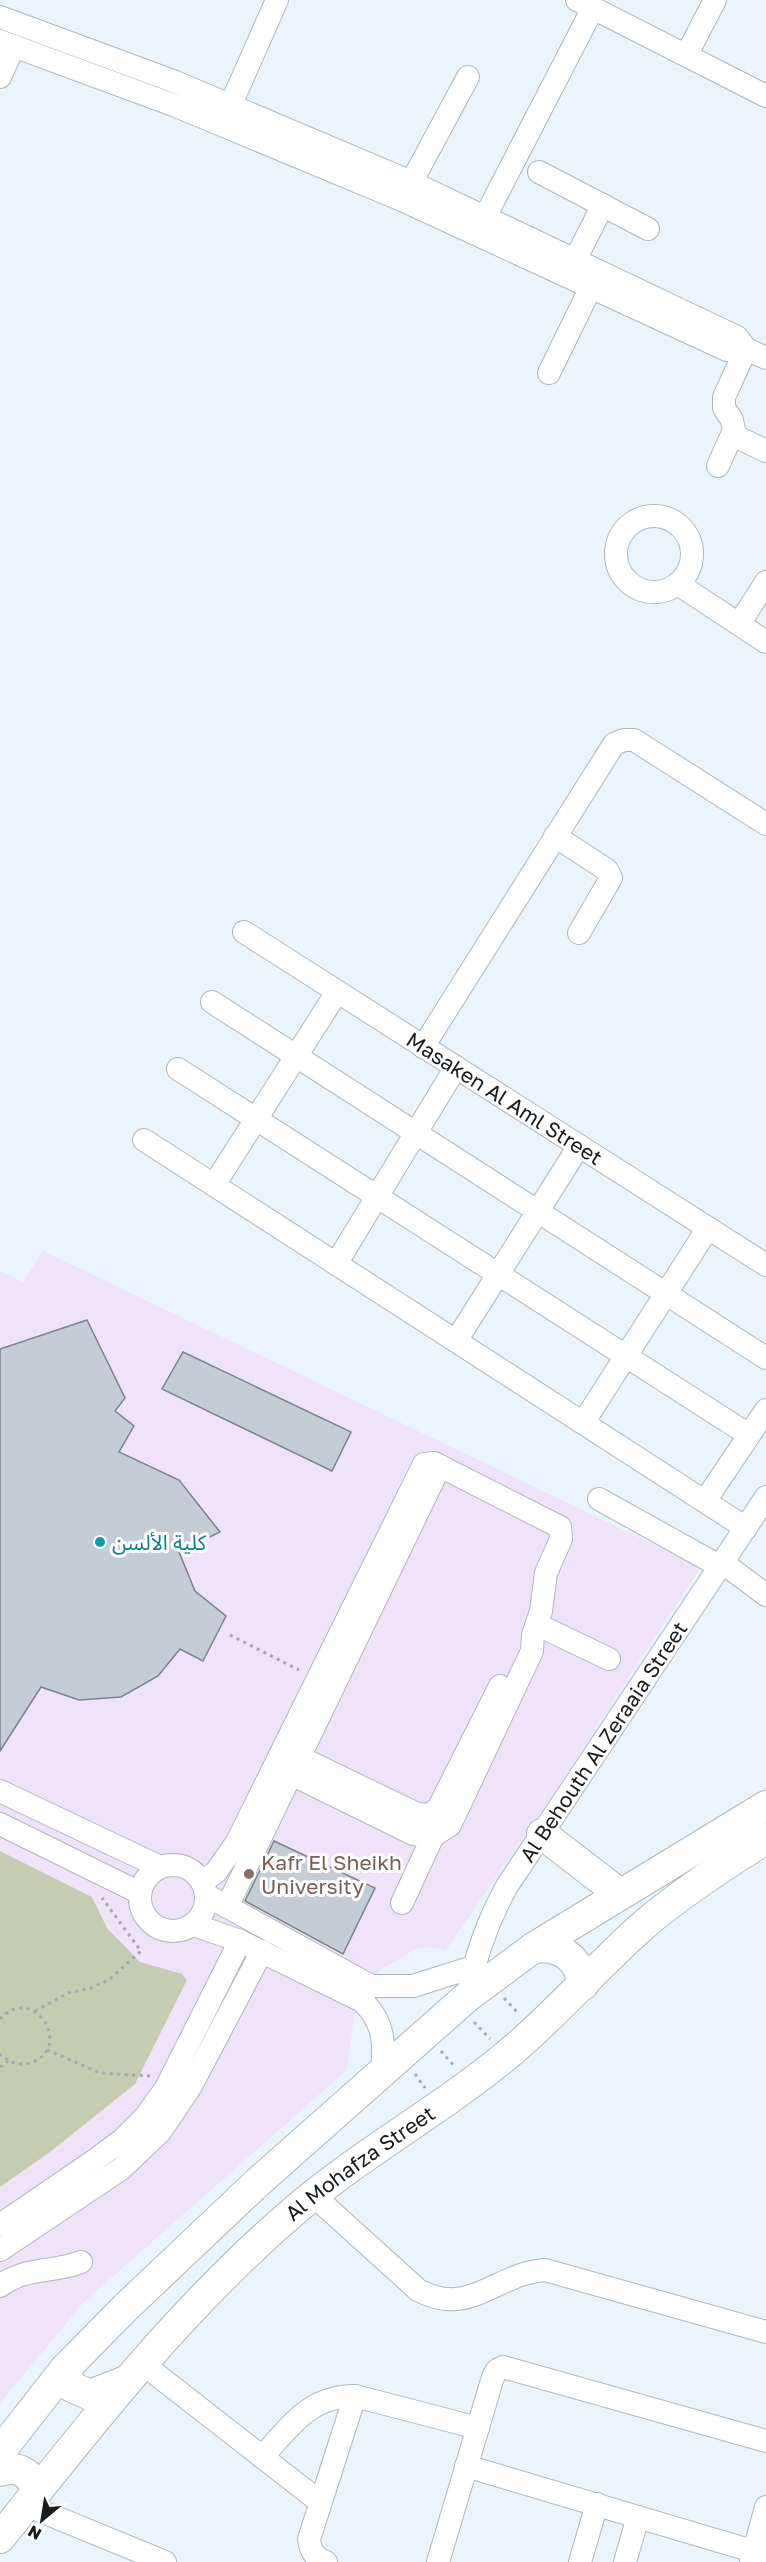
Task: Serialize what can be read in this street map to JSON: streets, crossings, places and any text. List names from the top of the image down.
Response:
{
  "streets": {
    "main road": ["Al Mohafza Street"],
    "street": ["Masaken Al Aml Street", "Al Behouth Al Zeraaia Street"]
  },
  "places": ["كلية الألسن", "Kafr El Sheikh University"],
  "north": "bottom left"
}
